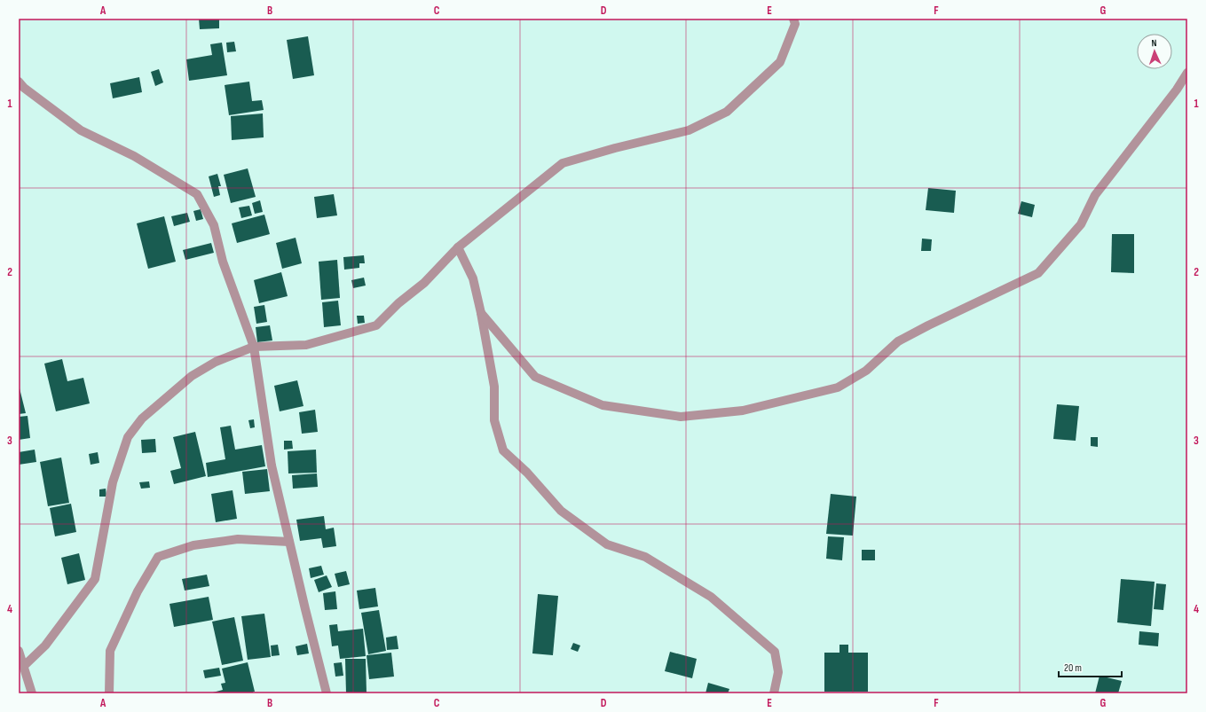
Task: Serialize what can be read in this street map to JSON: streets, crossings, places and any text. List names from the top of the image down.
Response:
{
  "scale_bar": "20 m",
  "north": "top",
  "grid": {
    "columns": [
      "A",
      "B",
      "C",
      "D",
      "E",
      "F",
      "G"
    ],
    "rows": [
      "1",
      "2",
      "3",
      "4"
    ]
  }
}
